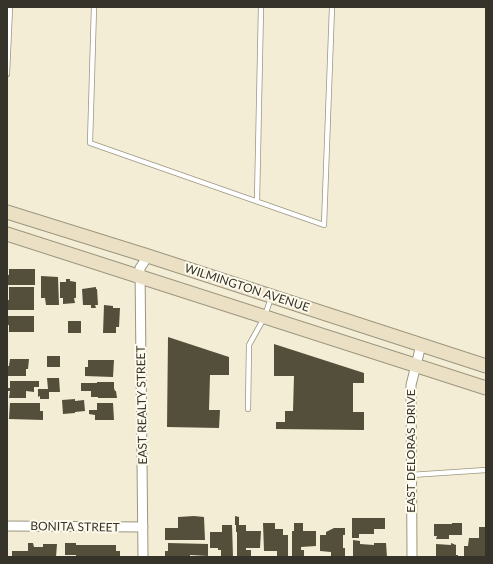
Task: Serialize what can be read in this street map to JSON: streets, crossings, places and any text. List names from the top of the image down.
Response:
{
  "streets": {
    "main road": ["WILMINGTON AVENUE"],
    "street": ["EAST REALTY STREET", "EAST DELORAS DRIVE", "BONITA STREET"]
  },
  "crossings": [
    ["WILMINGTON AVENUE", "EAST REALTY STREET"],
    ["WILMINGTON AVENUE", "EAST DELORAS DRIVE"],
    ["EAST REALTY STREET", "BONITA STREET"]
  ]
}
